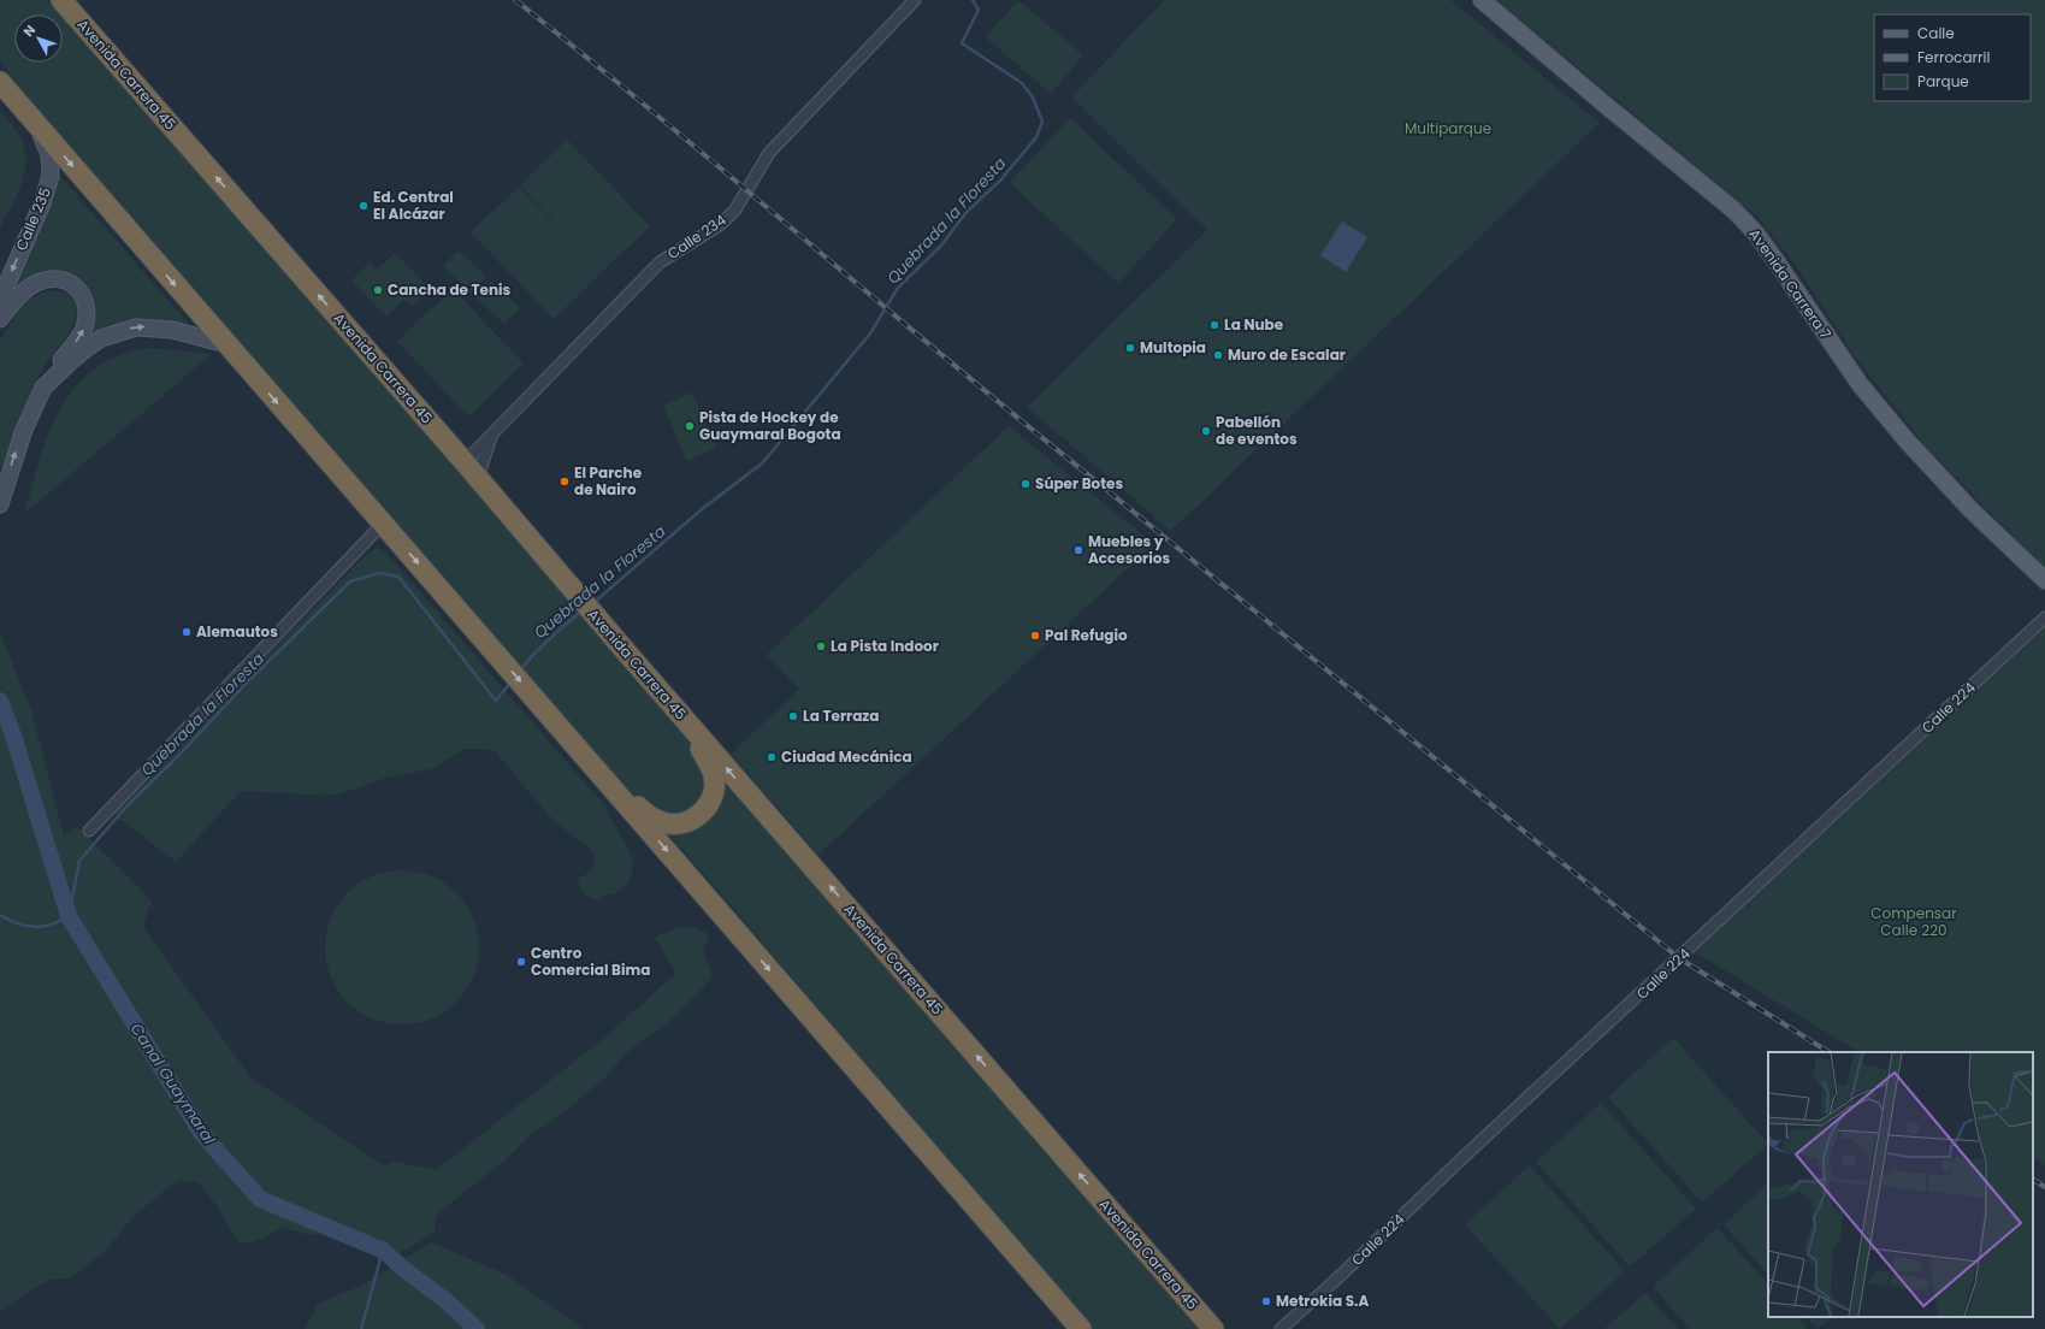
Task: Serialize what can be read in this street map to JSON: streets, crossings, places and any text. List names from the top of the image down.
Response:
{
  "streets": {
    "highway": ["Avenida Carrera 45"],
    "main road": ["Calle 235", "Avenida Carrera 7"],
    "street": ["Calle 234", "Calle 224"]
  },
  "crossings": [
    ["Avenida Carrera 45", "Calle 234"]
  ],
  "one_way": ["Calle 235"],
  "water": ["Quebrada la Floresta", "Canal Guaymaral"],
  "parks": ["Multiparque", "Compensar Calle 220"],
  "places": [
    "Ed. Central El Alcázar",
    "Cancha de Tenis",
    "La Nube",
    "Multopia",
    "Muro de Escalar",
    "Pista de Hockey de Guaymaral Bogota",
    "Pabellón de eventos",
    "El Parche de Nairo",
    "Súper Botes",
    "Muebles y Accesorios",
    "Alemautos",
    "Pal Refugio",
    "La Pista Indoor",
    "La Terraza",
    "Ciudad Mecánica",
    "Centro Comercial Bima",
    "Metrokia S.A"
  ],
  "legend": ["Calle", "Ferrocarril", "Parque"],
  "north": "top left"
}
